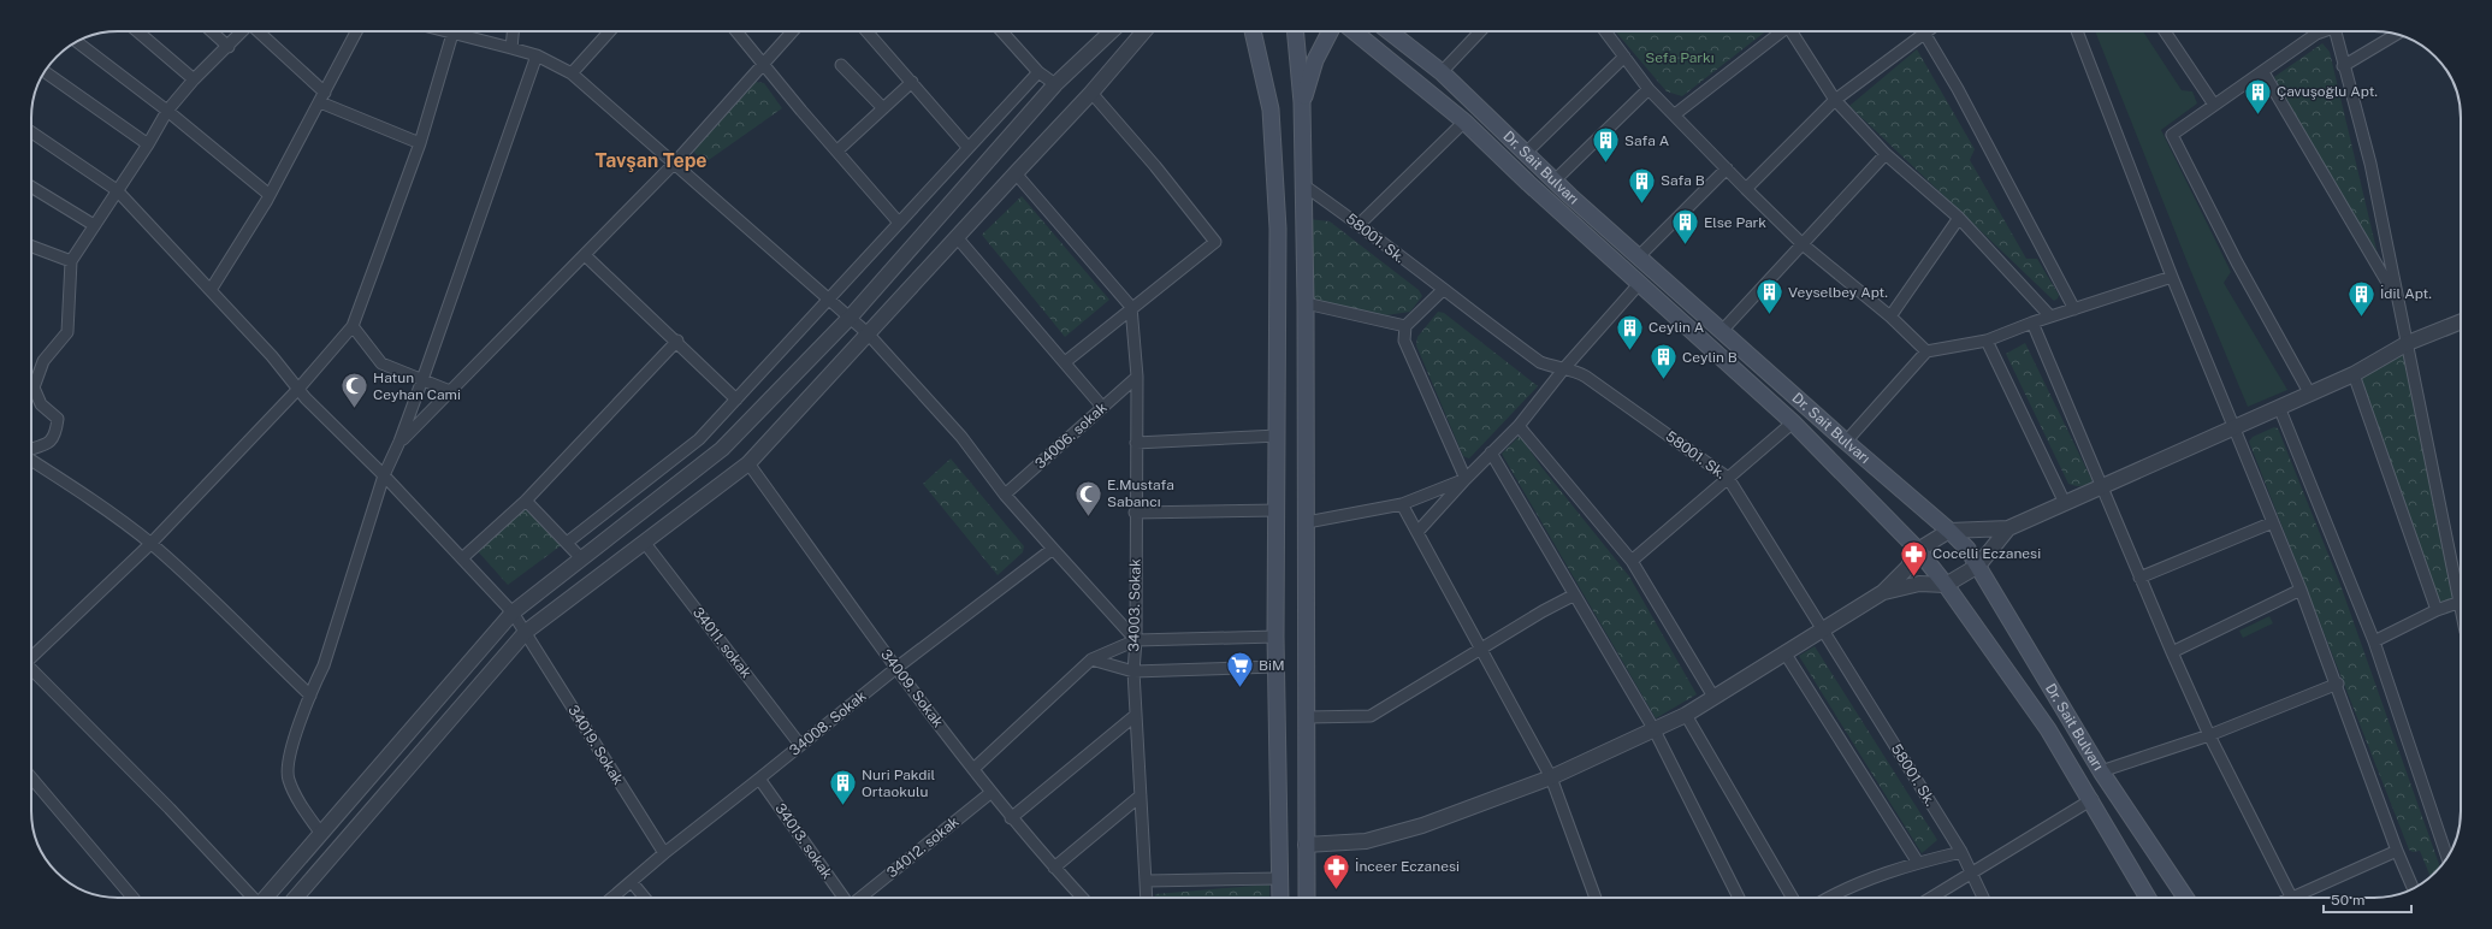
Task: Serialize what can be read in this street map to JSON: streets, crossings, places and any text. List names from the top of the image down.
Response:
{
  "streets": {
    "main road": ["Dr. Sait Bulvarı"],
    "street": [
      "58001. Sk.",
      "34006. sokak",
      "34003. Sokak",
      "34011. sokak",
      "34009. Sokak",
      "34008. Sokak",
      "34019. Sokak",
      "34013. sokak",
      "34012. sokak"
    ]
  },
  "crossings": [
    ["34006. sokak", "34003. Sokak"],
    ["34011. sokak", "34008. Sokak"],
    ["34009. Sokak", "34008. Sokak"],
    ["34009. Sokak", "34012. sokak"],
    ["34008. Sokak", "34019. Sokak"],
    ["34008. Sokak", "34013. sokak"]
  ],
  "districts": ["Tavşan Tepe"],
  "parks": ["Sefa Parkı"],
  "places": {
    "building": [
      "Çavuşoğlu Apt.",
      "Safa A",
      "Safa B",
      "Else Park",
      "Veyselbey Apt.",
      "İdil Apt.",
      "Ceylin A",
      "Ceylin B",
      "Nuri Pakdil Ortaokulu"
    ],
    "mosque": ["Hatun Ceyhan Cami", "E.Mustafa Sabancı"],
    "pharmacy": ["Cocelli Eczanesi", "İnceer Eczanesi"],
    "supermarket": ["BiM"]
  },
  "scale_bar": "50 m"
}
